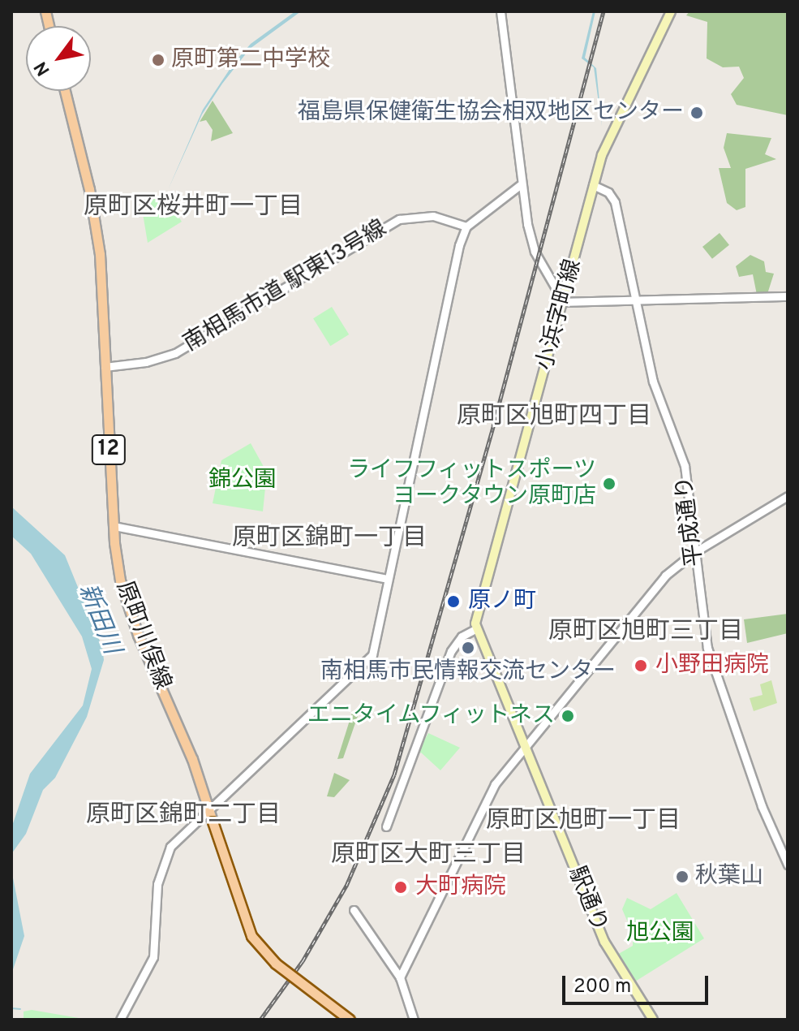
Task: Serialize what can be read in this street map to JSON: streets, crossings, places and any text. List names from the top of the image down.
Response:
{
  "streets": {
    "main road": [
      "小浜字町線",
      "12",
      "原町川俣線",
      "駅通り"
    ],
    "street": ["南相馬市道 駅東13号線", "平成通り"]
  },
  "crossings": [
    ["南相馬市道 駅東13号線", "原町川俣線"],
    ["小浜字町線", "平成通り"],
    ["小浜字町線", "駅通り"]
  ],
  "districts": [
    "原町区桜井町一丁目",
    "原町区旭町四丁目",
    "原町区錦町一丁目",
    "原町区旭町三丁目",
    "原町区錦町二丁目",
    "原町区旭町一丁目",
    "原町区大町三丁目"
  ],
  "water": ["新田川"],
  "parks": ["錦公園", "旭公園"],
  "places": [
    "原町第二中学校",
    "福島県保健衛生協会相双地区センター",
    "ライフフィットスポーツ ヨークタウン原町店",
    "原ノ町",
    "南相馬市民情報交流センター",
    "小野田病院",
    "エニタイムフィットネス",
    "秋葉山",
    "大町病院"
  ],
  "scale_bar": "200 m",
  "north": "bottom left"
}
